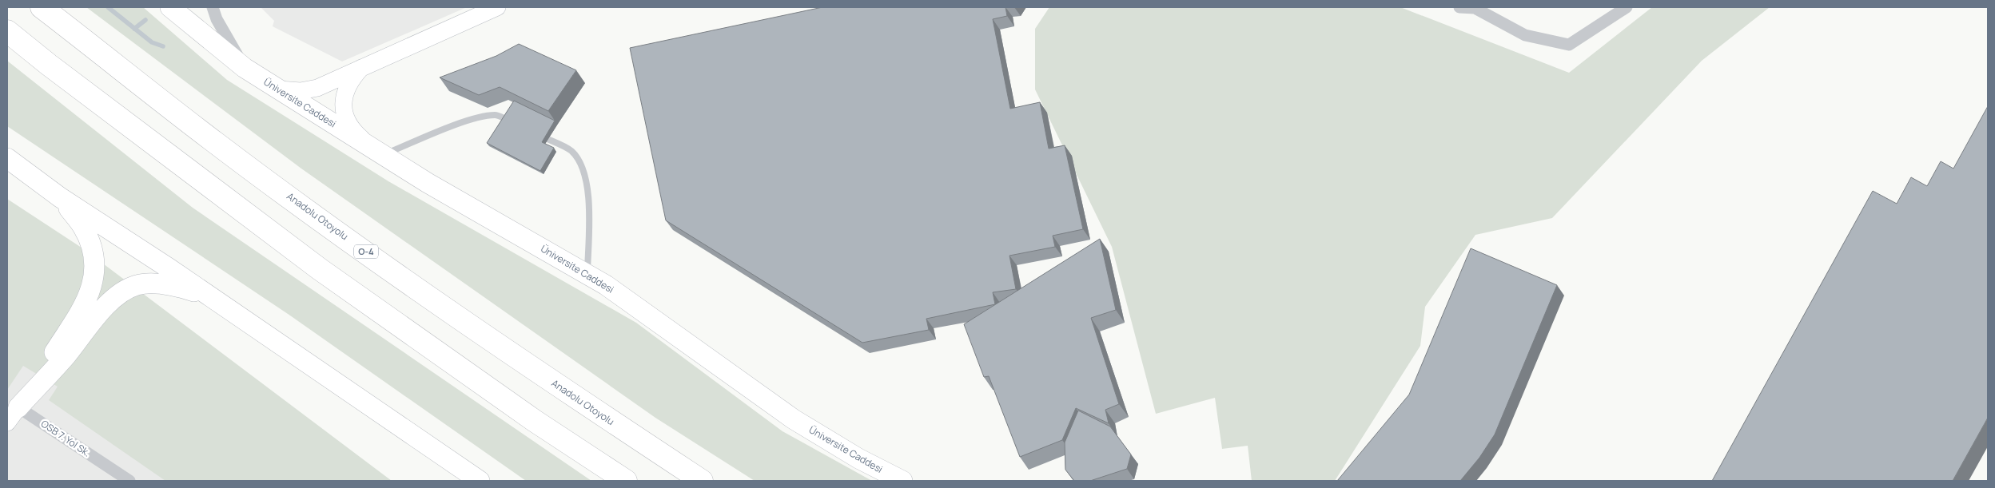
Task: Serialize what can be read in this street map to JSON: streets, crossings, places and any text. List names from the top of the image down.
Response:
{
  "streets": {
    "highway": ["Anadolu Otoyolu", "O-4"],
    "main road": ["Üniversite Caddesi"],
    "street": ["OSB 7. Yol Sk."]
  }
}
